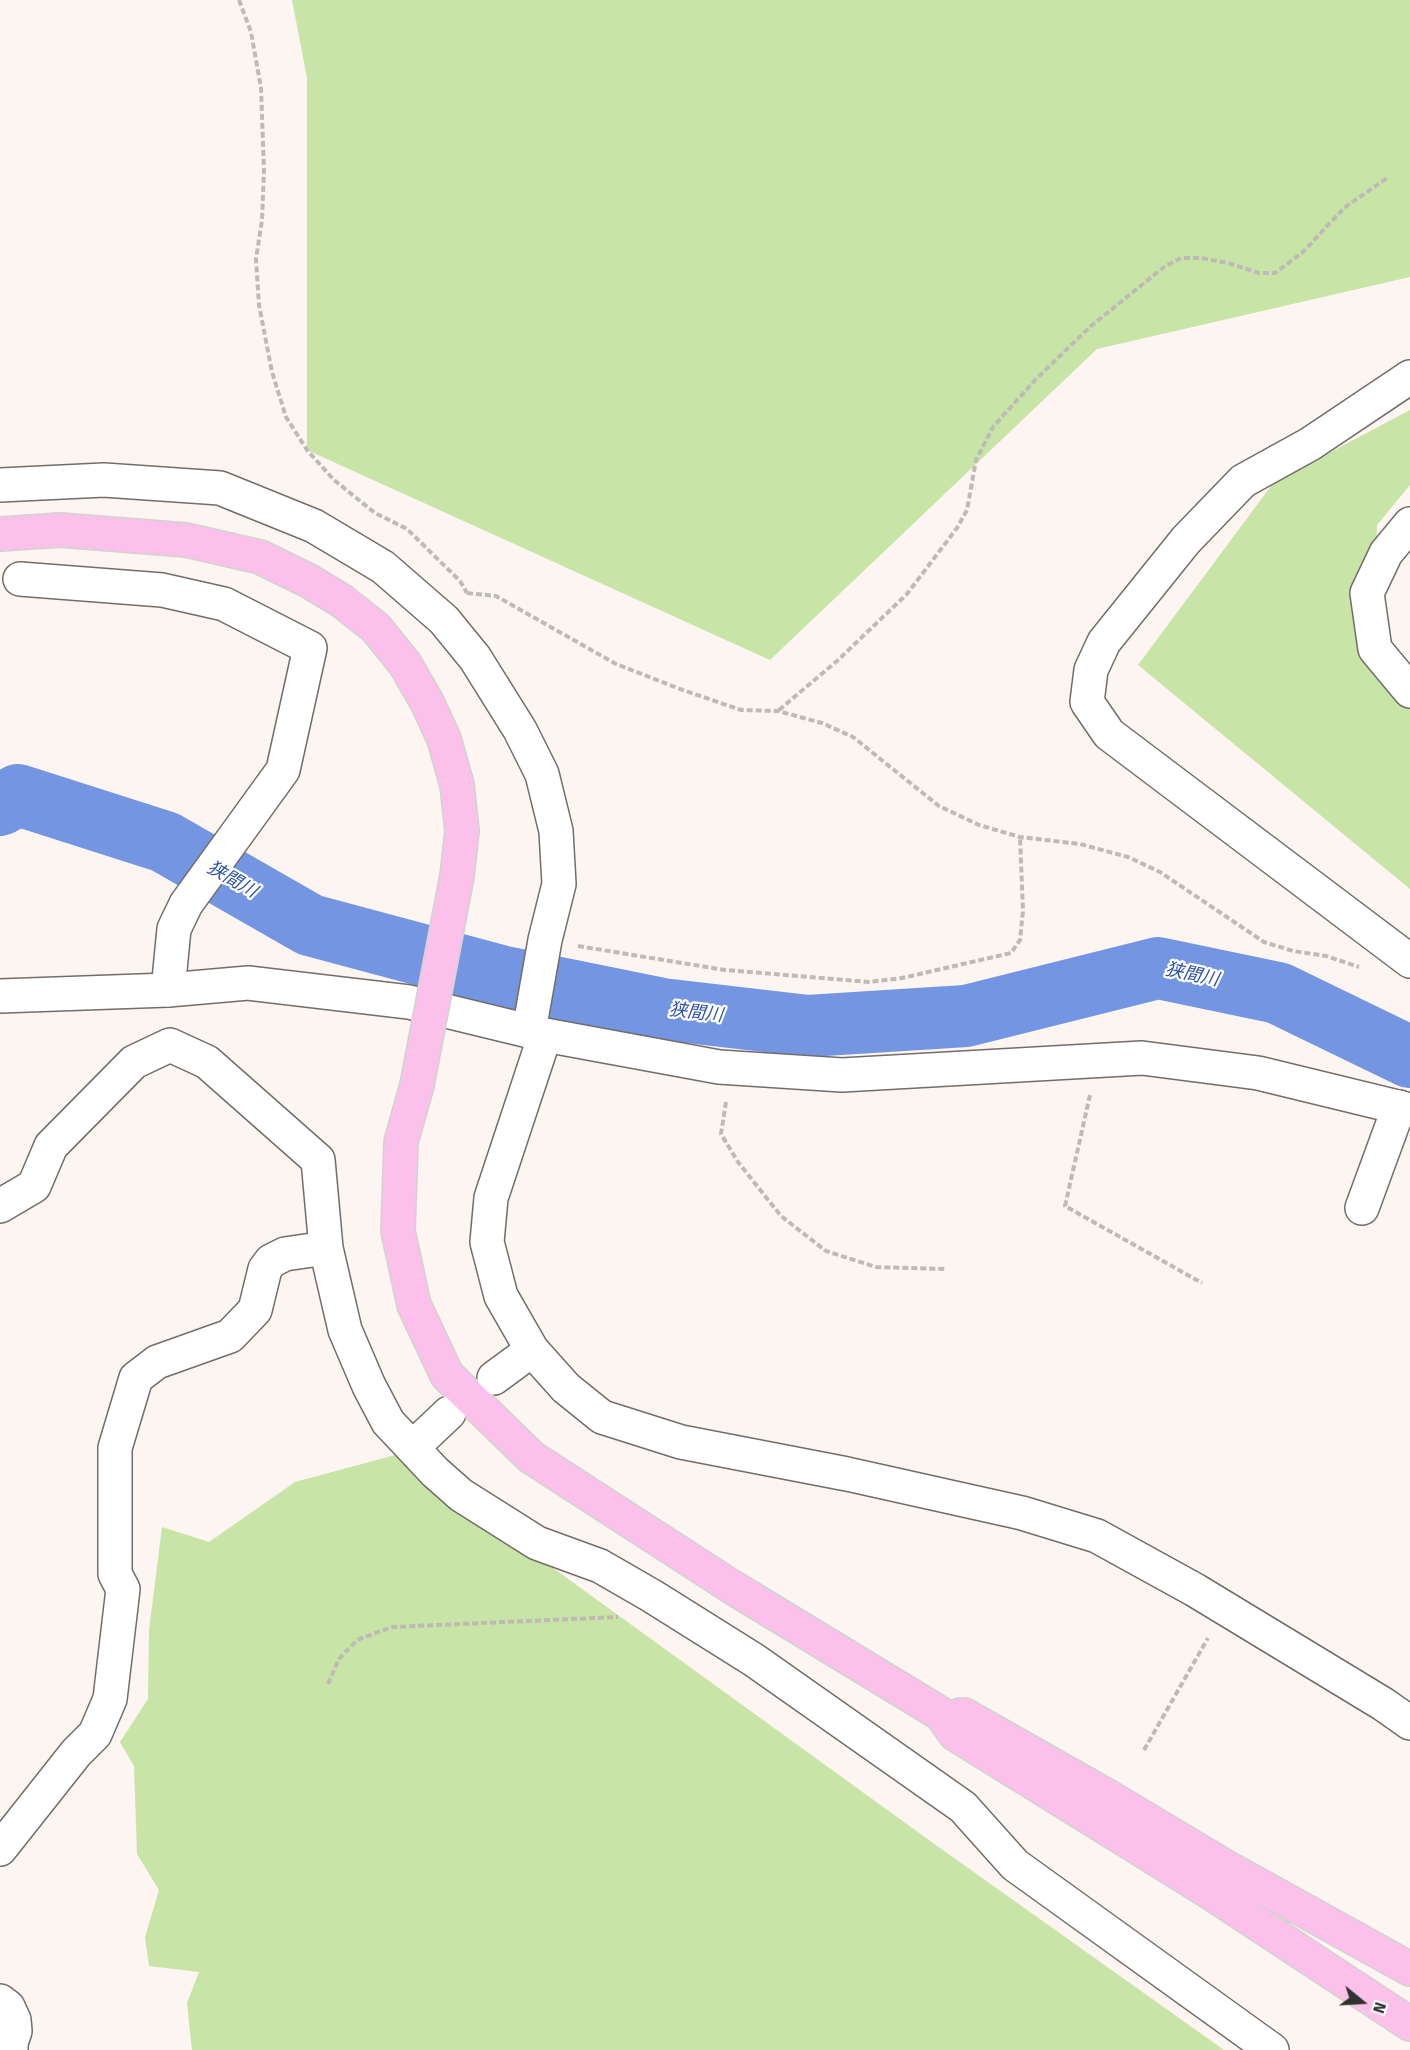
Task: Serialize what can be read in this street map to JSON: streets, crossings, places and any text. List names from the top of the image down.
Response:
{
  "water": ["狭間川"],
  "north": "right"
}
